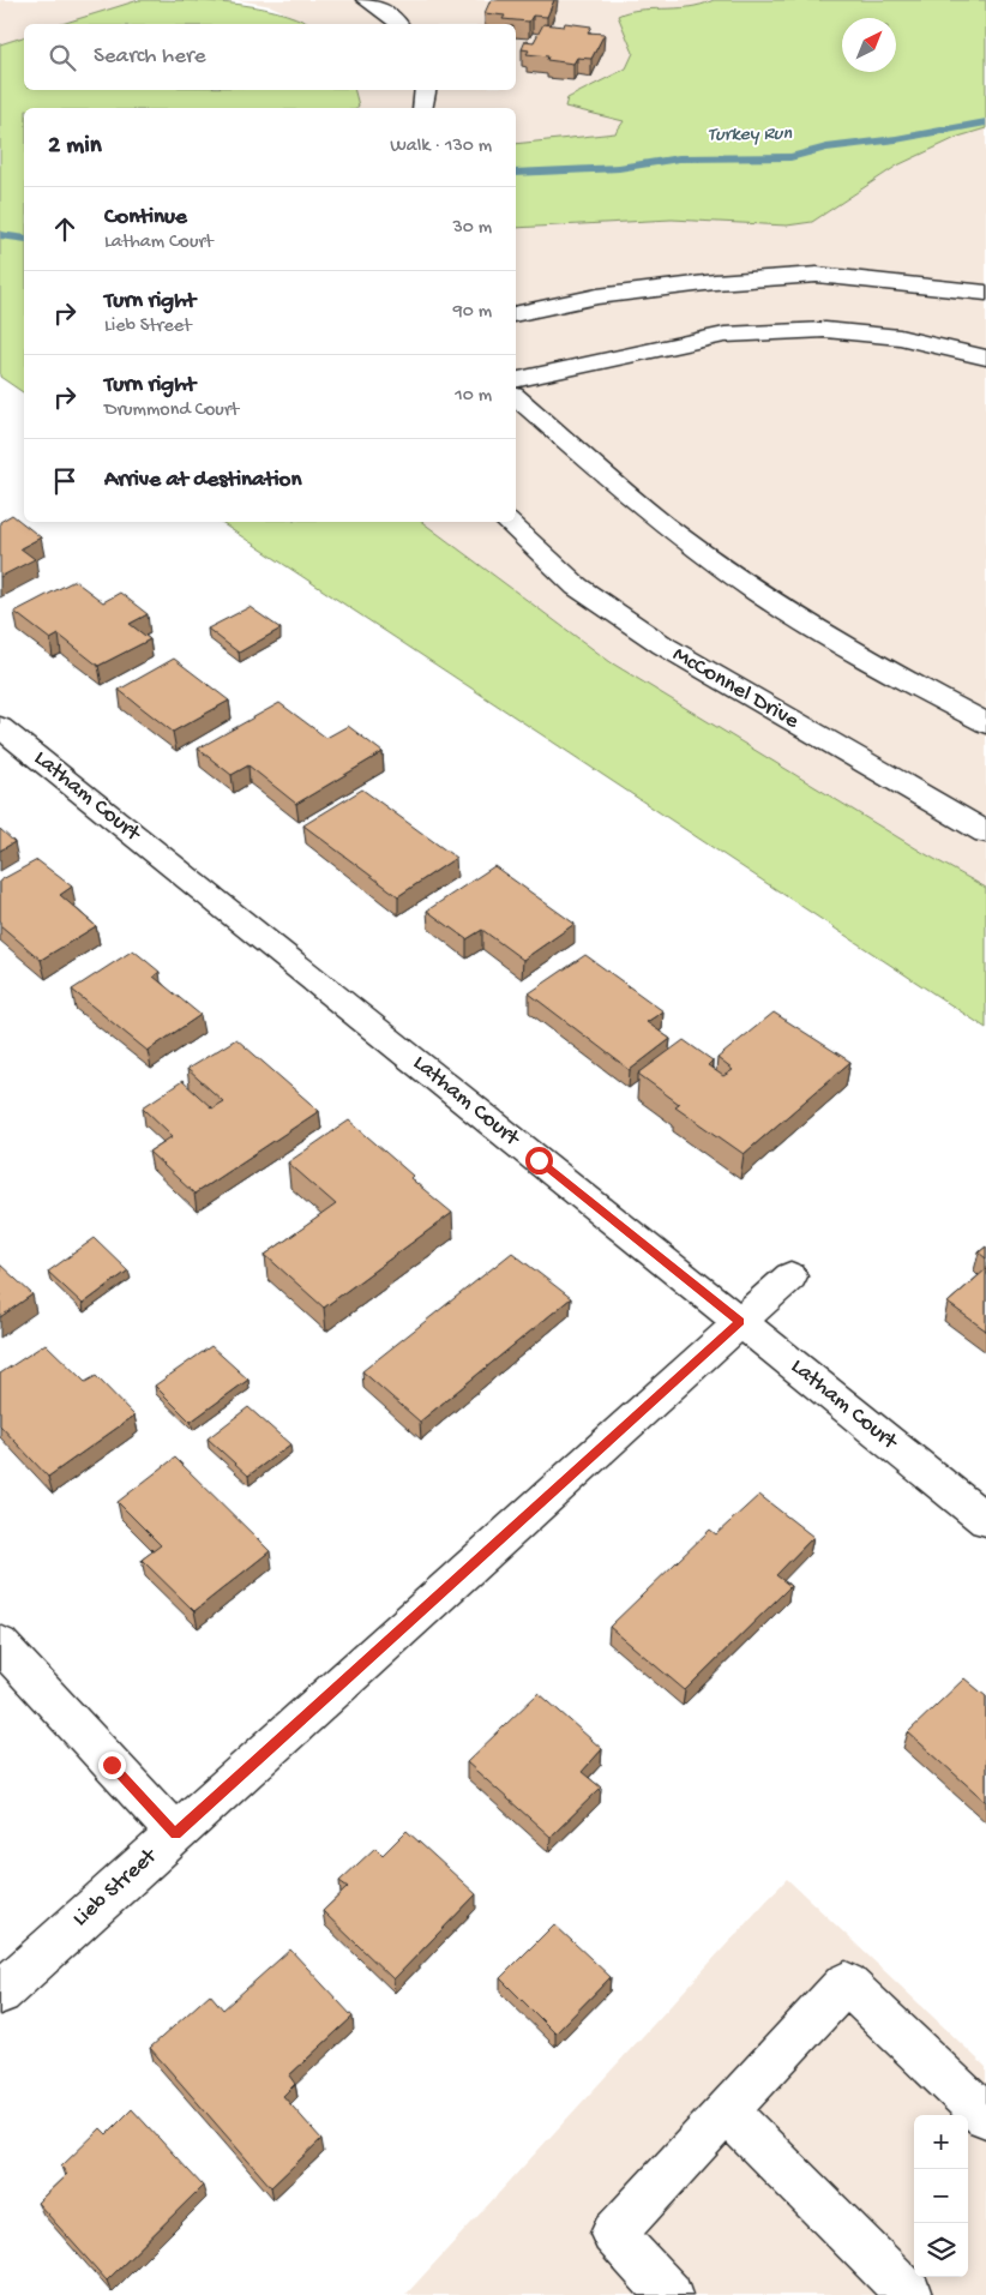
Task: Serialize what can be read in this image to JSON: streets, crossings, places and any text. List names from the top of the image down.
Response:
{
  "streets": {
    "street": ["McConnel Drive", "Latham Court", "Lieb Street"]
  },
  "crossings": [
    ["Latham Court", "Lieb Street"]
  ],
  "water": ["Turkey Run"],
  "north": "top right",
  "page": {
    "search": "Search here",
    "heading": ["2 min", "Walk · 130 m"],
    "list": [
      ["Continue", "Latham Court", "30 m"],
      ["Turn right", "Lieb Street", "90 m"],
      ["Turn right", "Drummond Court", "10 m"],
      "Arrive at destination"
    ],
    "map_buttons": ["+", "−"]
  }
}
